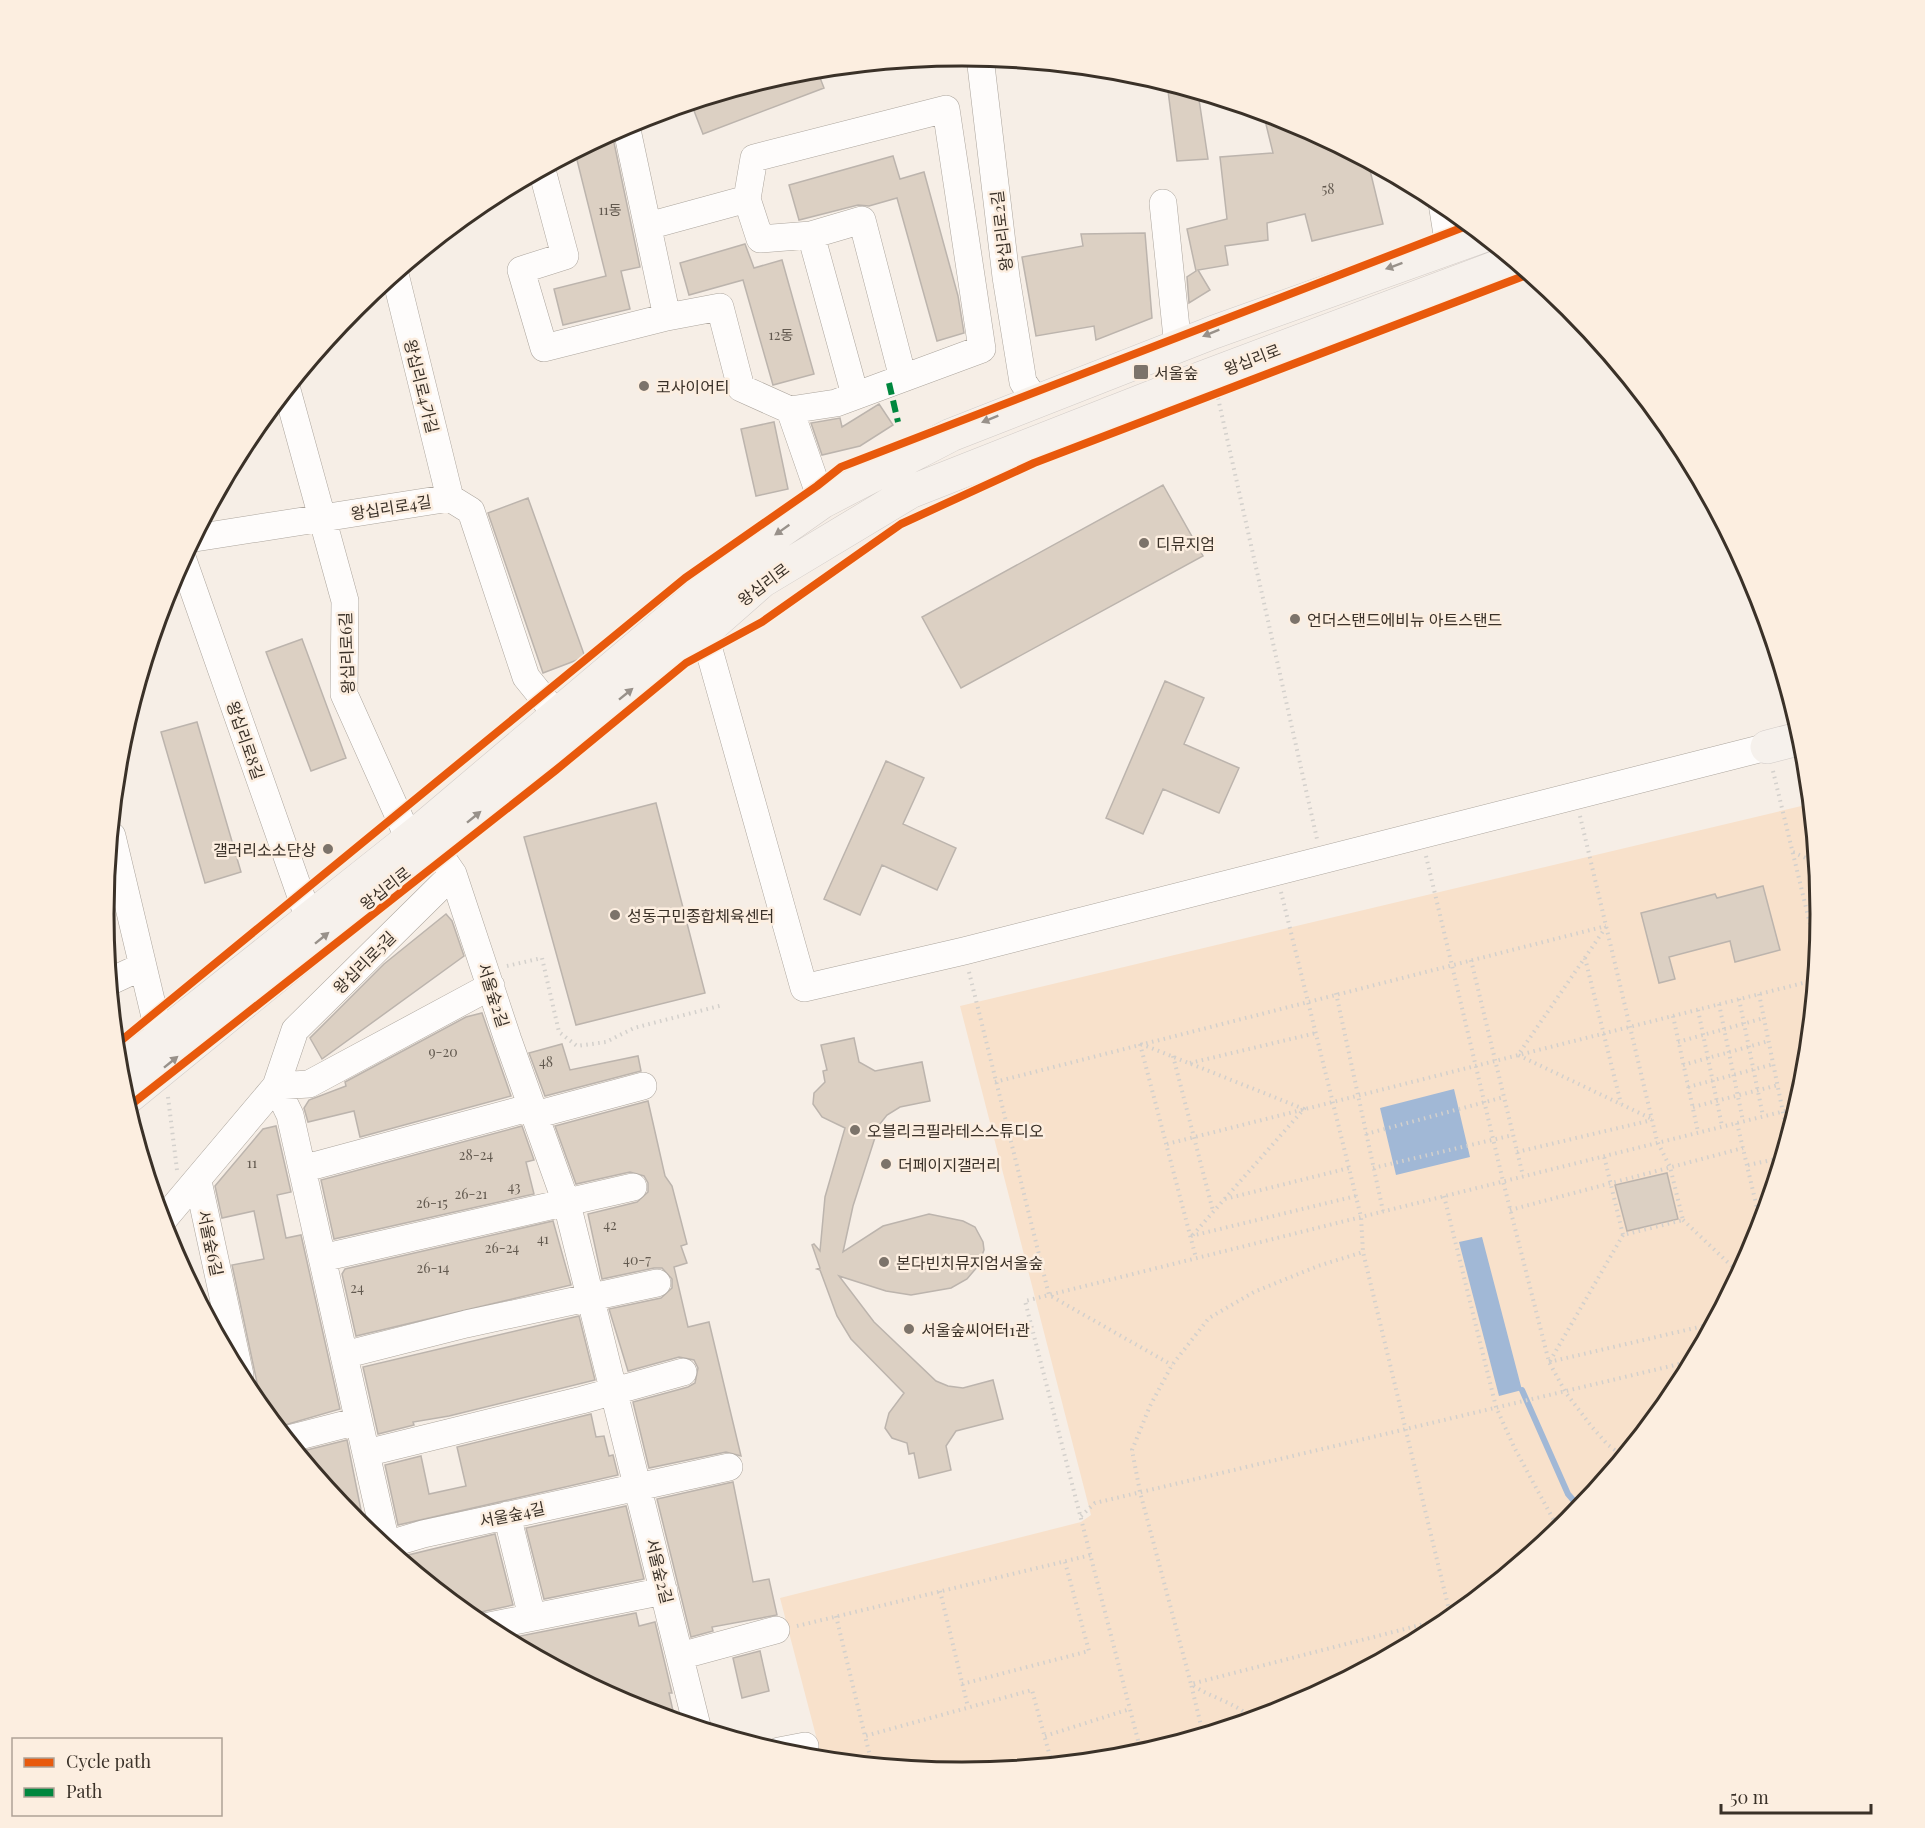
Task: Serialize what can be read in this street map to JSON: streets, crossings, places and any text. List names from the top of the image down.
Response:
{
  "streets": {
    "main road": ["왕십리로"],
    "street": [
      "왕십리로2길",
      "왕십리로4가길",
      "왕십리로4길",
      "왕십리로6길",
      "왕십리로8길",
      "왕십리로5길",
      "서울숲2길",
      "서울숲6길",
      "서울숲4길"
    ]
  },
  "crossings": [
    ["왕십리로2길", "왕십리로"],
    ["왕십리로", "왕십리로4길"],
    ["왕십리로", "왕십리로6길"],
    ["왕십리로", "왕십리로8길"],
    ["왕십리로", "왕십리로5길"],
    ["왕십리로", "서울숲2길"],
    ["왕십리로4가길", "왕십리로4길"],
    ["왕십리로4길", "왕십리로6길"],
    ["왕십리로6길", "왕십리로5길"],
    ["왕십리로6길", "서울숲2길"],
    ["왕십리로5길", "서울숲2길"],
    ["왕십리로5길", "서울숲6길"],
    ["왕십리로5길", "서울숲4길"],
    ["서울숲2길", "서울숲4길"]
  ],
  "places": {
    "transit": ["서울숲"],
    "other": [
      "코사이어티",
      "디뮤지엄",
      "언더스탠드에비뉴 아트스탠드",
      "갤러리소소단상",
      "성동구민종합체육센터",
      "오블리크필라테스스튜디오",
      "더페이지갤러리",
      "본다빈치뮤지엄서울숲",
      "서울숲씨어터1관"
    ]
  },
  "house_numbers": [
    "58",
    "11동",
    "12동",
    "9-20",
    "48",
    "28-24",
    "11",
    "43",
    "26-21",
    "26-15",
    "42",
    "41",
    "26-24",
    "40-7",
    "26-14",
    "24"
  ],
  "legend": ["Cycle path", "Path"],
  "scale_bar": "50 m"
}
